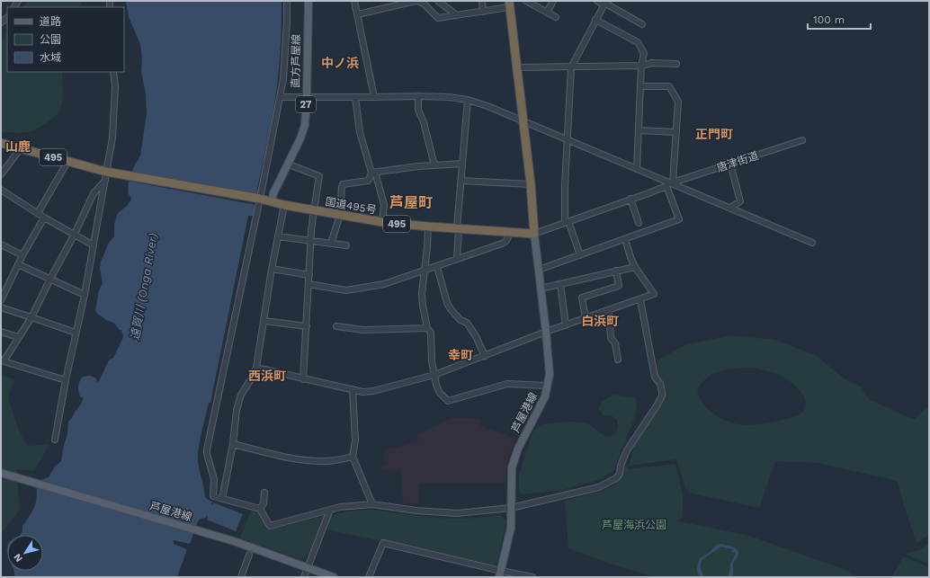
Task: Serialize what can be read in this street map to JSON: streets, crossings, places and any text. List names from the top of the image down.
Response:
{
  "streets": {
    "highway": ["495", "国道495号"],
    "main road": ["直方芦屋線", "27", "芦屋港線"],
    "street": ["唐津街道"]
  },
  "crossings": [
    ["直方芦屋線", "国道495号"],
    ["唐津街道", "国道495号"],
    ["唐津街道", "芦屋港線"],
    ["国道495号", "芦屋港線"]
  ],
  "districts": [
    "中ノ浜",
    "正門町",
    "山鹿",
    "芦屋町",
    "白浜町",
    "幸町",
    "西浜町"
  ],
  "water": ["遠賀川 (Onga River)"],
  "parks": ["芦屋海浜公園"],
  "legend": ["道路", "公園", "水域"],
  "scale_bar": "100 m",
  "north": "bottom left"
}
